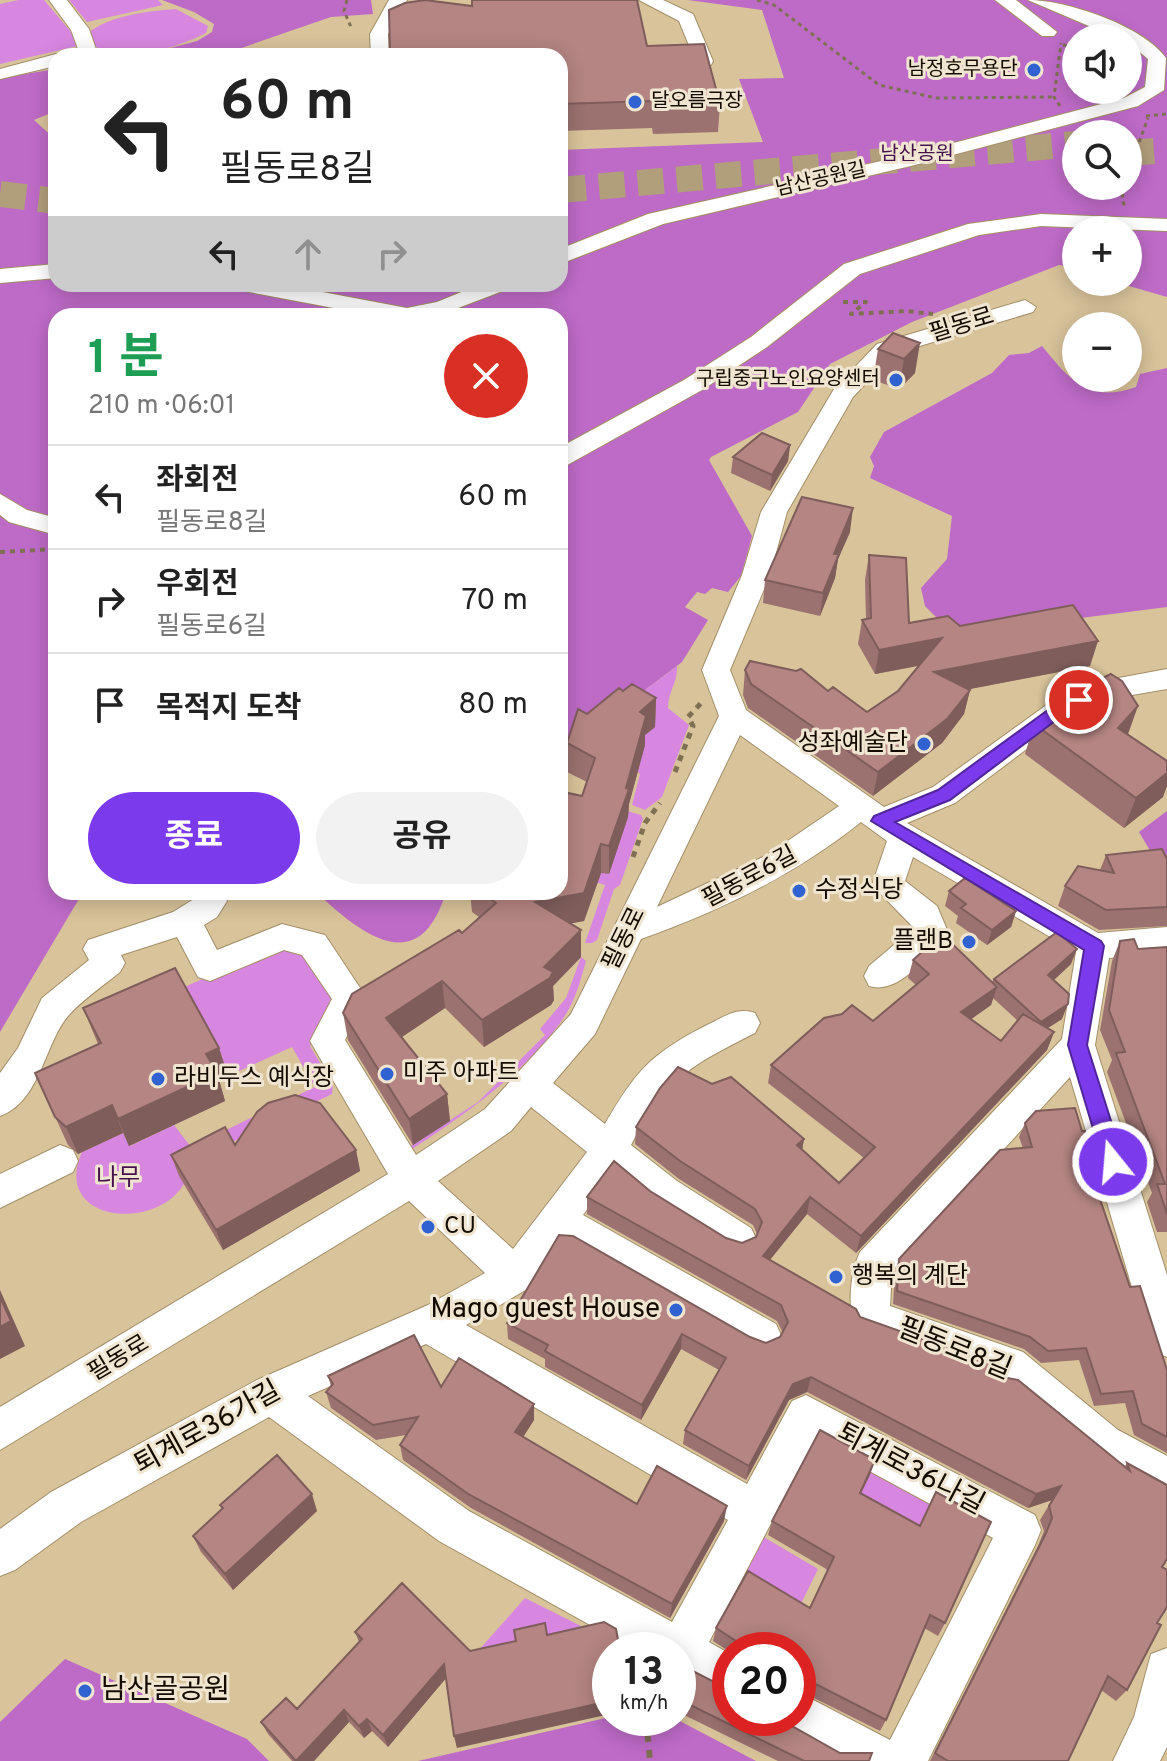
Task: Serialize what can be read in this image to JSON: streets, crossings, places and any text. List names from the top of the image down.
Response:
{
  "streets": {
    "street": [
      "남산공원길",
      "필동로",
      "필동로6길",
      "필동로8길",
      "퇴계로36가길",
      "퇴계로36나길"
    ]
  },
  "crossings": [
    ["필동로", "필동로6길"]
  ],
  "parks": ["남산공원", "나무"],
  "places": [
    "남정호무용단",
    "달오름극장",
    "구립중구노인요양센터",
    "성좌예술단",
    "수정식당",
    "플랜B",
    "미주 아파트",
    "라비두스 예식장",
    "CU",
    "행복의 계단",
    "Mago guest House",
    "남산골공원"
  ],
  "page": {
    "map_buttons": ["+", "−"],
    "turn": ["60 m", "필동로8길"],
    "heading": ["1 분", "210 m · 06:01"],
    "list": [
      {
        "name": "좌회전",
        "note": "필동로8길",
        "value": "60 m"
      },
      {
        "name": "우회전",
        "note": "필동로6길",
        "value": "70 m"
      },
      {
        "name": "목적지 도착",
        "value": "80 m"
      }
    ],
    "buttons": ["종료", "공유"],
    "speed": "13 km/h",
    "limit": "20"
  }
}
